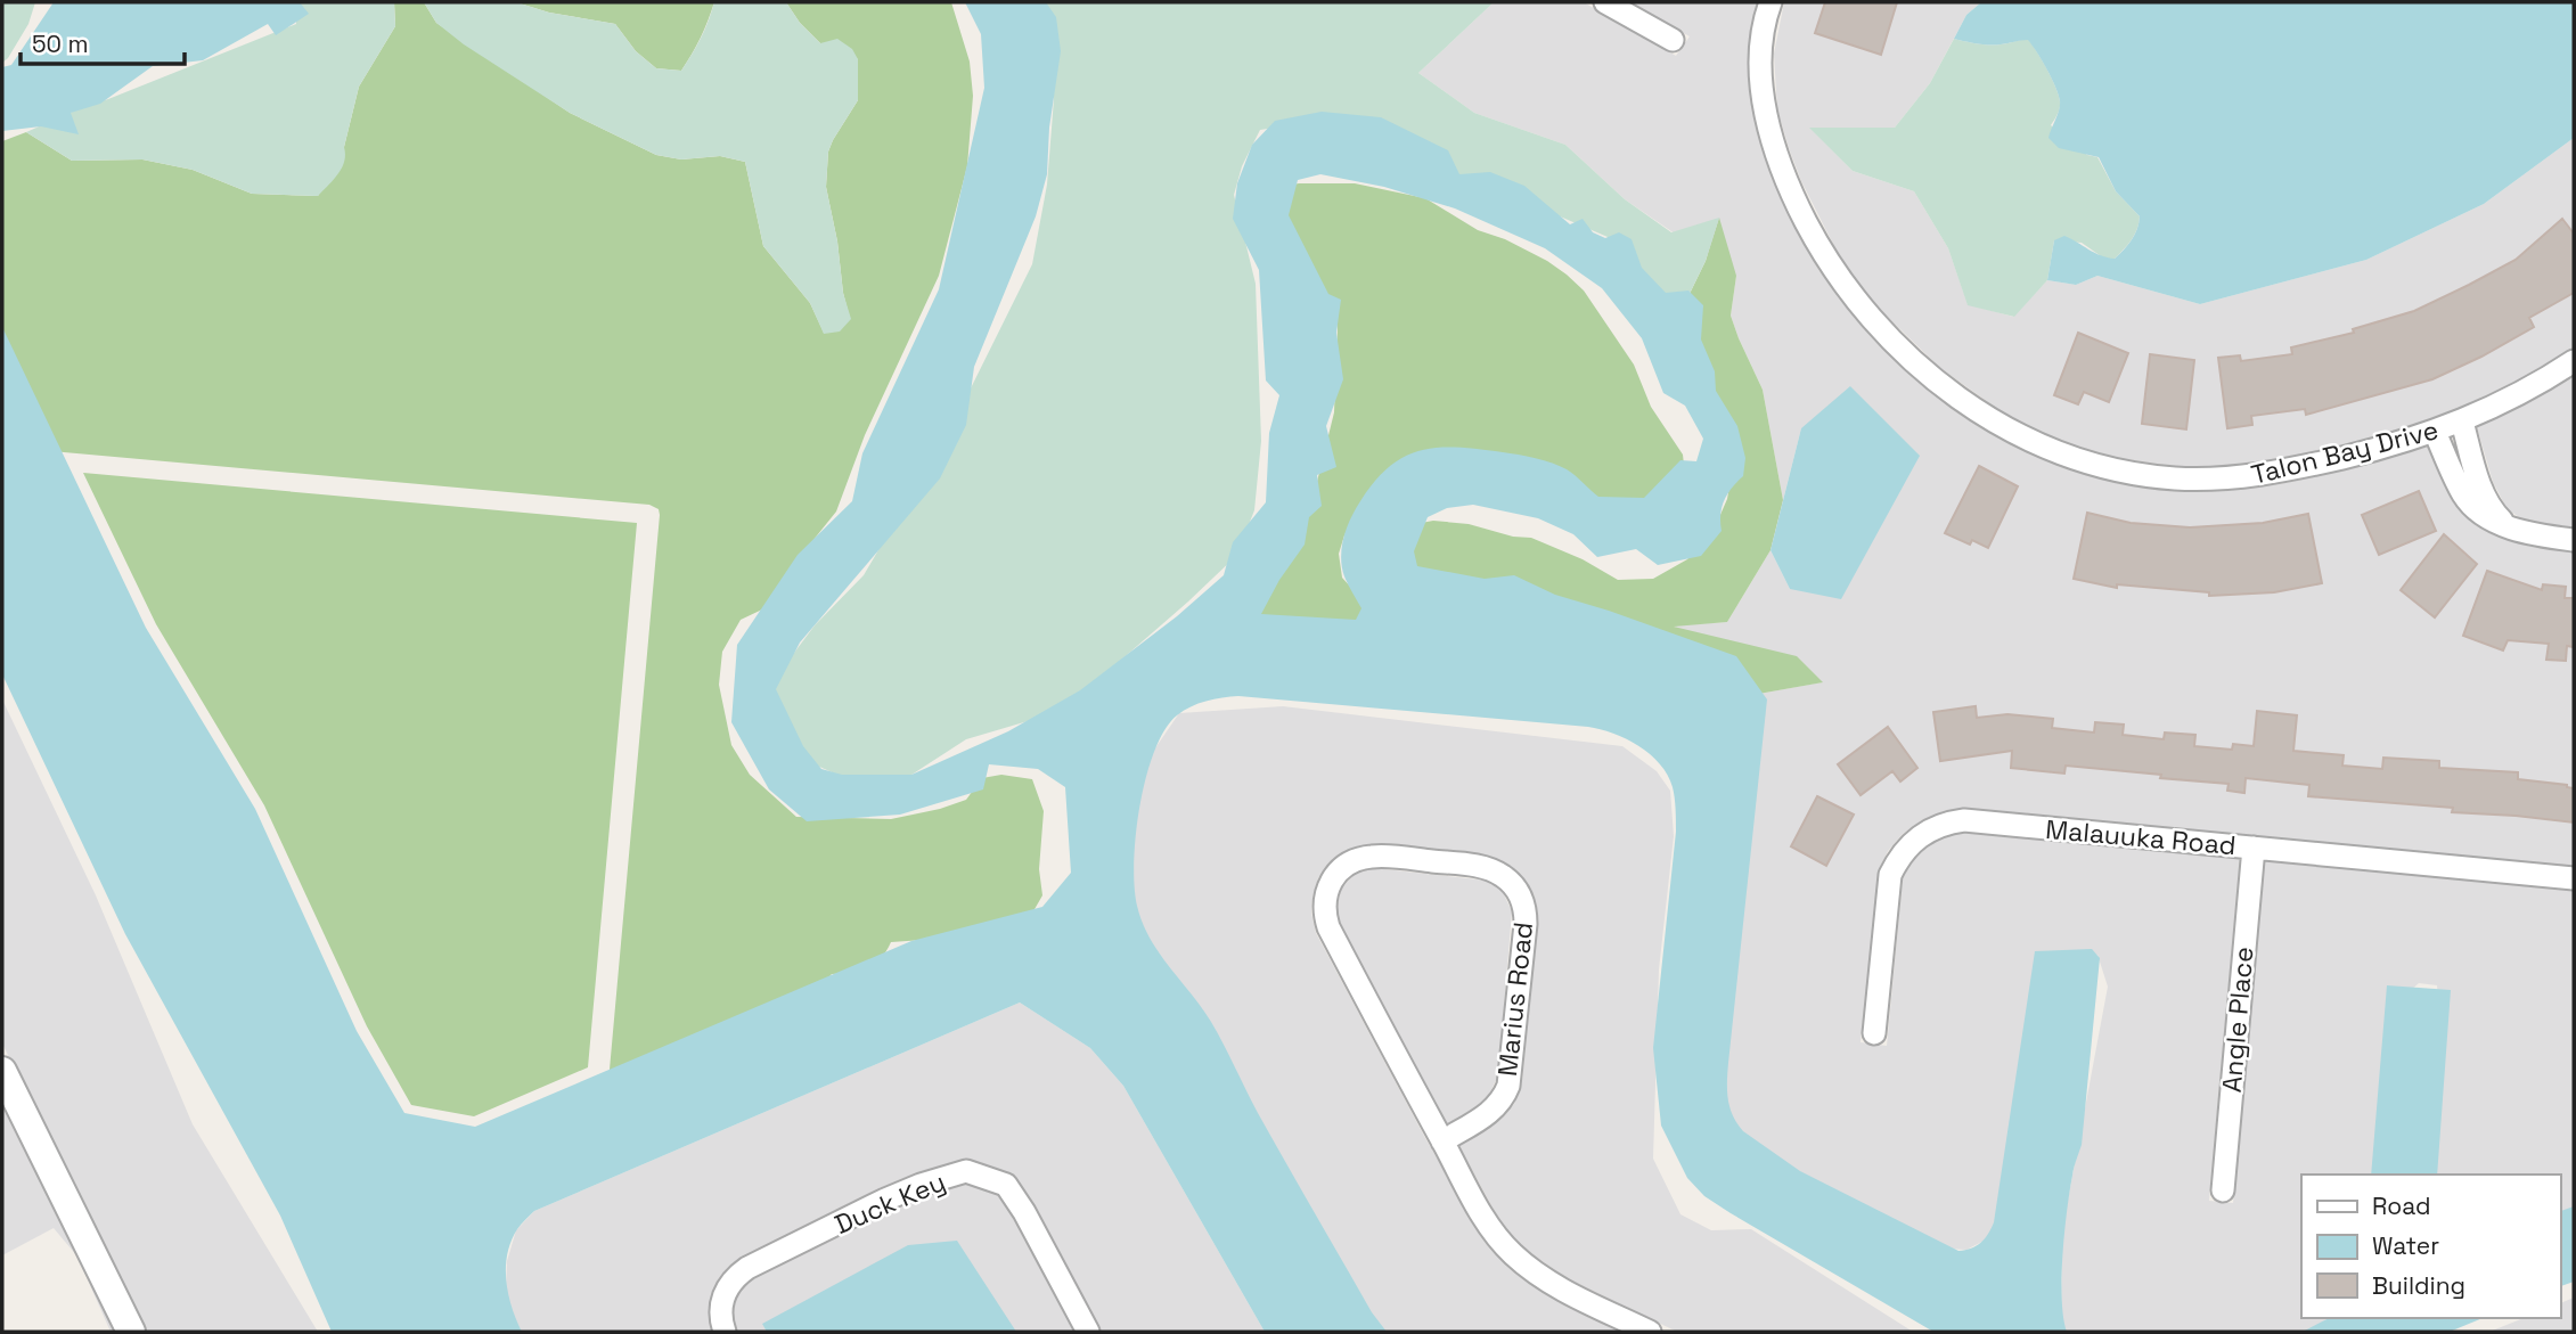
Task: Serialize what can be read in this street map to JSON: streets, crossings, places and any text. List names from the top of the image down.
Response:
{
  "streets": {
    "street": [
      "Talon Bay Drive",
      "Malauuka Road",
      "Marius Road",
      "Angle Place",
      "Duck Key"
    ]
  },
  "crossings": [
    ["Malauuka Road", "Angle Place"]
  ],
  "legend": ["Road", "Water", "Building"],
  "scale_bar": "50 m"
}
